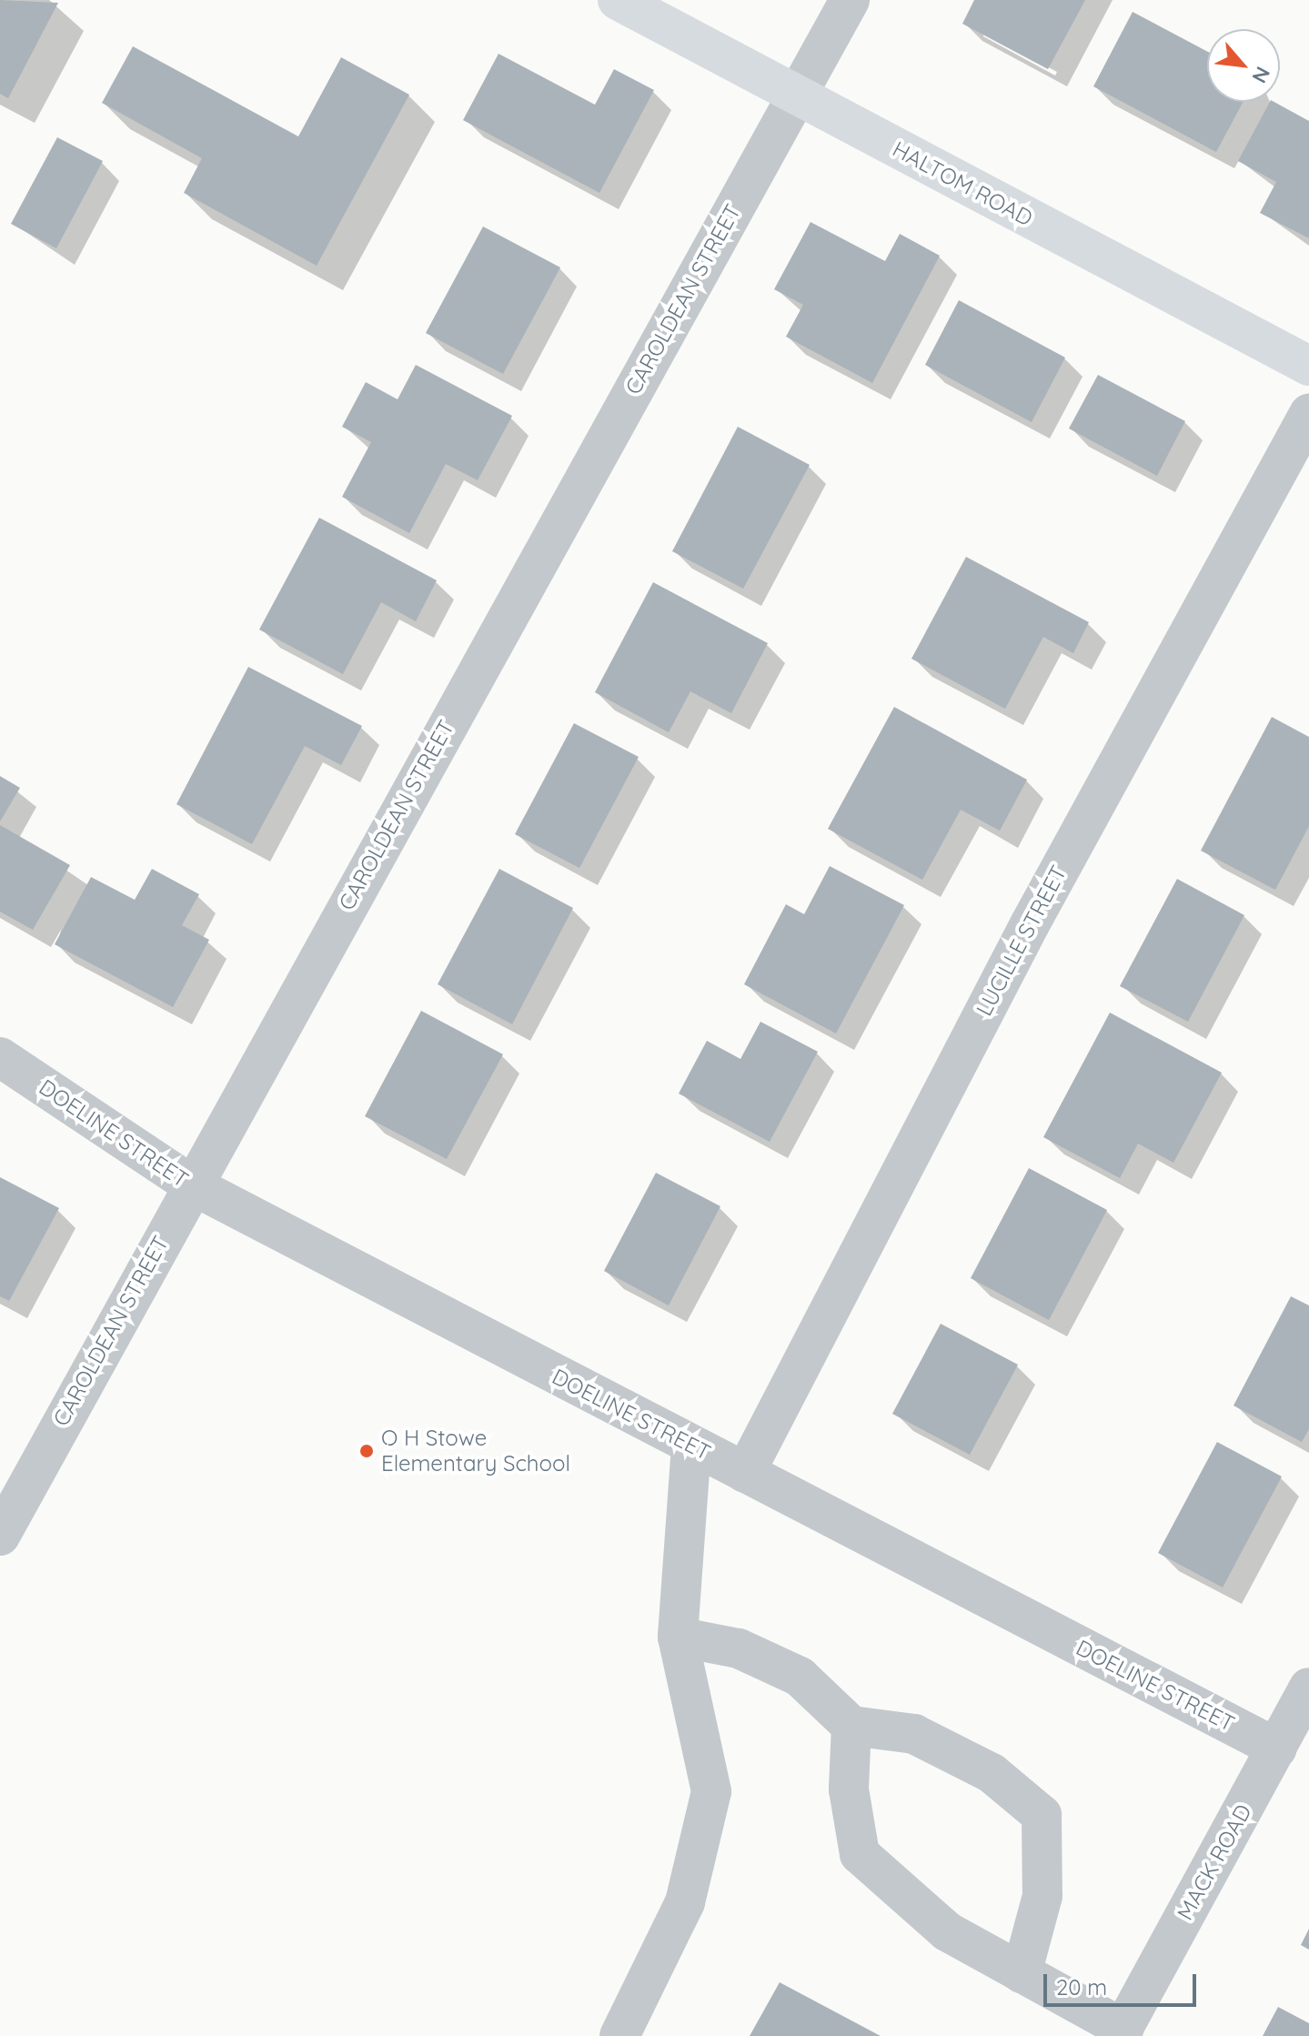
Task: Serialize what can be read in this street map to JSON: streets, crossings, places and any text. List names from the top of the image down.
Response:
{
  "streets": {
    "main road": ["HALTOM ROAD"],
    "street": [
      "CAROLDEAN STREET",
      "LUCILLE STREET",
      "DOELINE STREET",
      "MACK ROAD"
    ]
  },
  "crossings": [
    ["HALTOM ROAD", "CAROLDEAN STREET"],
    ["CAROLDEAN STREET", "DOELINE STREET"],
    ["LUCILLE STREET", "DOELINE STREET"],
    ["DOELINE STREET", "MACK ROAD"]
  ],
  "places": ["O H Stowe Elementary School"],
  "scale_bar": "20 m",
  "north": "bottom right"
}
